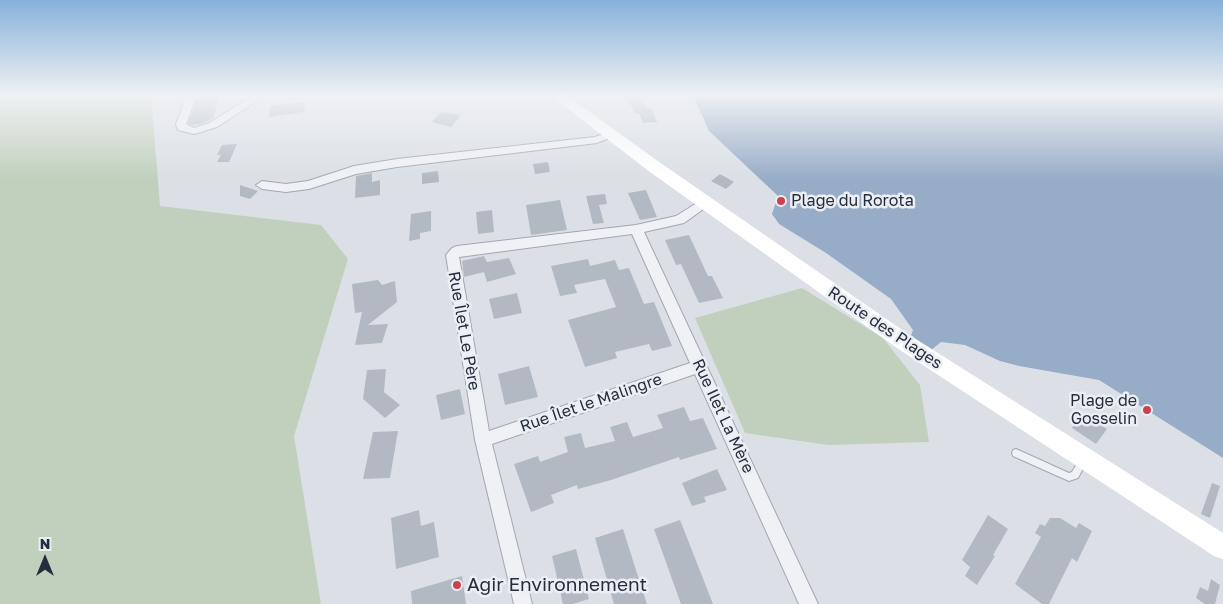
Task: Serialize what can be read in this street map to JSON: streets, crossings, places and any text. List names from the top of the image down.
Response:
{
  "streets": {
    "street": [
      "Route des Plages",
      "Rue Îlet Le Père",
      "Rue Îlet le Malingre",
      "Rue Ilet La Mère"
    ]
  },
  "crossings": [
    ["Route des Plages", "Rue Îlet Le Père"],
    ["Rue Îlet Le Père", "Rue Îlet le Malingre"],
    ["Rue Îlet Le Père", "Rue Ilet La Mère"],
    ["Rue Îlet le Malingre", "Rue Ilet La Mère"]
  ],
  "places": ["Plage du Rorota", "Plage de Gosselin", "Agir Environnement"],
  "north": "top"
}
